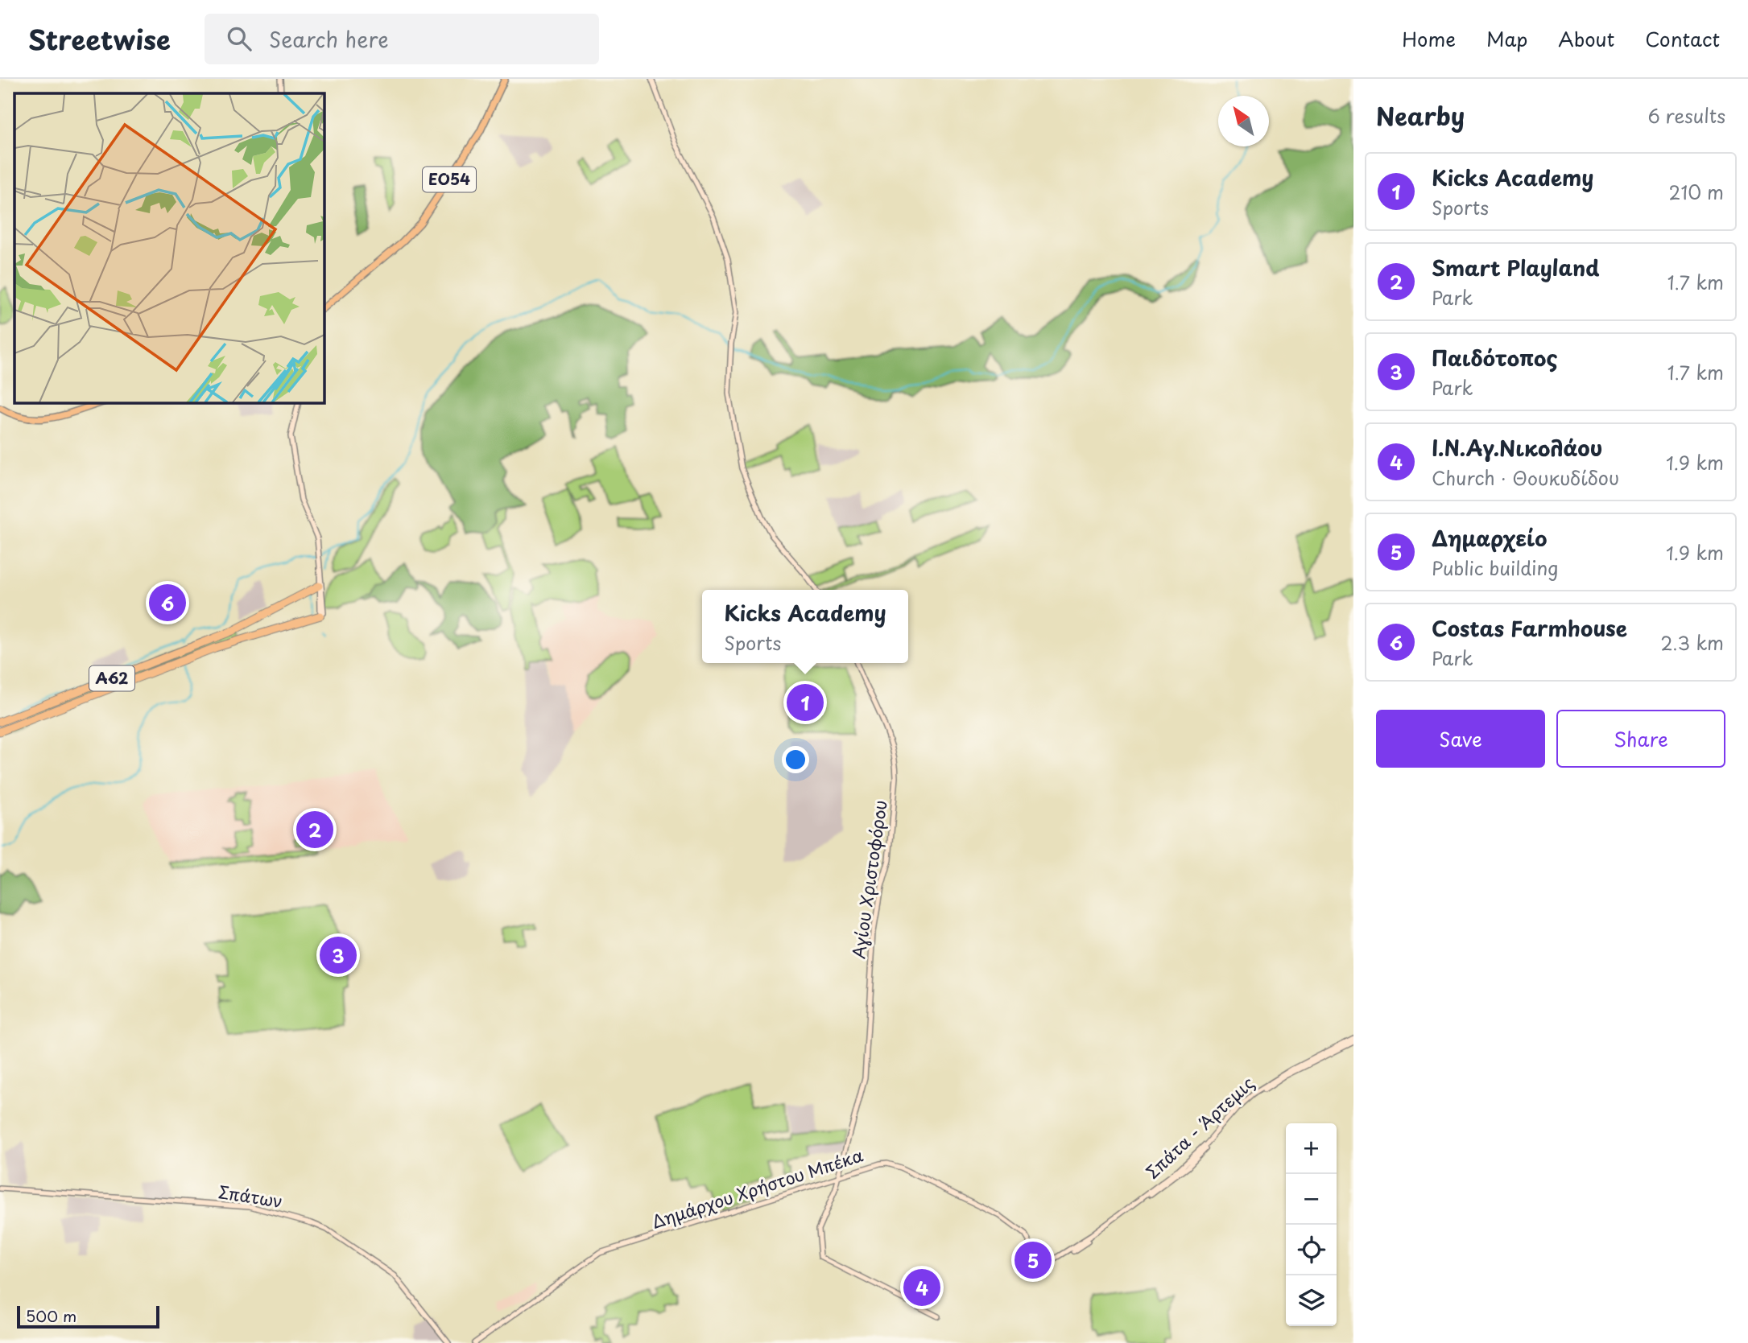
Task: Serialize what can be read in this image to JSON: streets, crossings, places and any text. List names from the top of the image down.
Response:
{
  "streets": {
    "highway": ["Α62"],
    "main road": [
      "ΕΟ54",
      "Αγίου Χριστοφόρου",
      "Σπάτα - Άρτεμις",
      "Δημάρχου Χρήστου Μπέκα",
      "Σπάτων"
    ]
  },
  "crossings": [
    ["Αγίου Χριστοφόρου", "Δημάρχου Χρήστου Μπέκα"],
    ["Σπάτα - Άρτεμις", "Δημάρχου Χρήστου Μπέκα"]
  ],
  "scale_bar": "500 m",
  "north": "top left",
  "page": {
    "header": "Streetwise",
    "search": "Search here",
    "nav": [
      "Home",
      "Map",
      "About",
      "Contact"
    ],
    "heading": ["Nearby", "6 results"],
    "list": [
      {
        "mark": "1",
        "name": "Kicks Academy",
        "note": "Sports",
        "value": "210 m"
      },
      {
        "mark": "2",
        "name": "Smart Playland",
        "note": "Park",
        "value": "1.7 km"
      },
      {
        "mark": "3",
        "name": "Παιδότοπος",
        "note": "Park",
        "value": "1.7 km"
      },
      {
        "mark": "4",
        "name": "Ι.Ν.Αγ.Νικολάου",
        "note": "Church · Θουκυδίδου",
        "value": "1.9 km"
      },
      {
        "mark": "5",
        "name": "Δημαρχείο",
        "note": "Public building",
        "value": "1.9 km"
      },
      {
        "mark": "6",
        "name": "Costas Farmhouse",
        "note": "Park",
        "value": "2.3 km"
      }
    ],
    "pins": [
      "6",
      "1",
      "2",
      "3",
      "5",
      "4"
    ],
    "popup": ["Kicks Academy", "Sports"],
    "buttons": ["Save", "Share"],
    "map_buttons": ["+", "−"],
    "scale": "500 m"
  }
}
